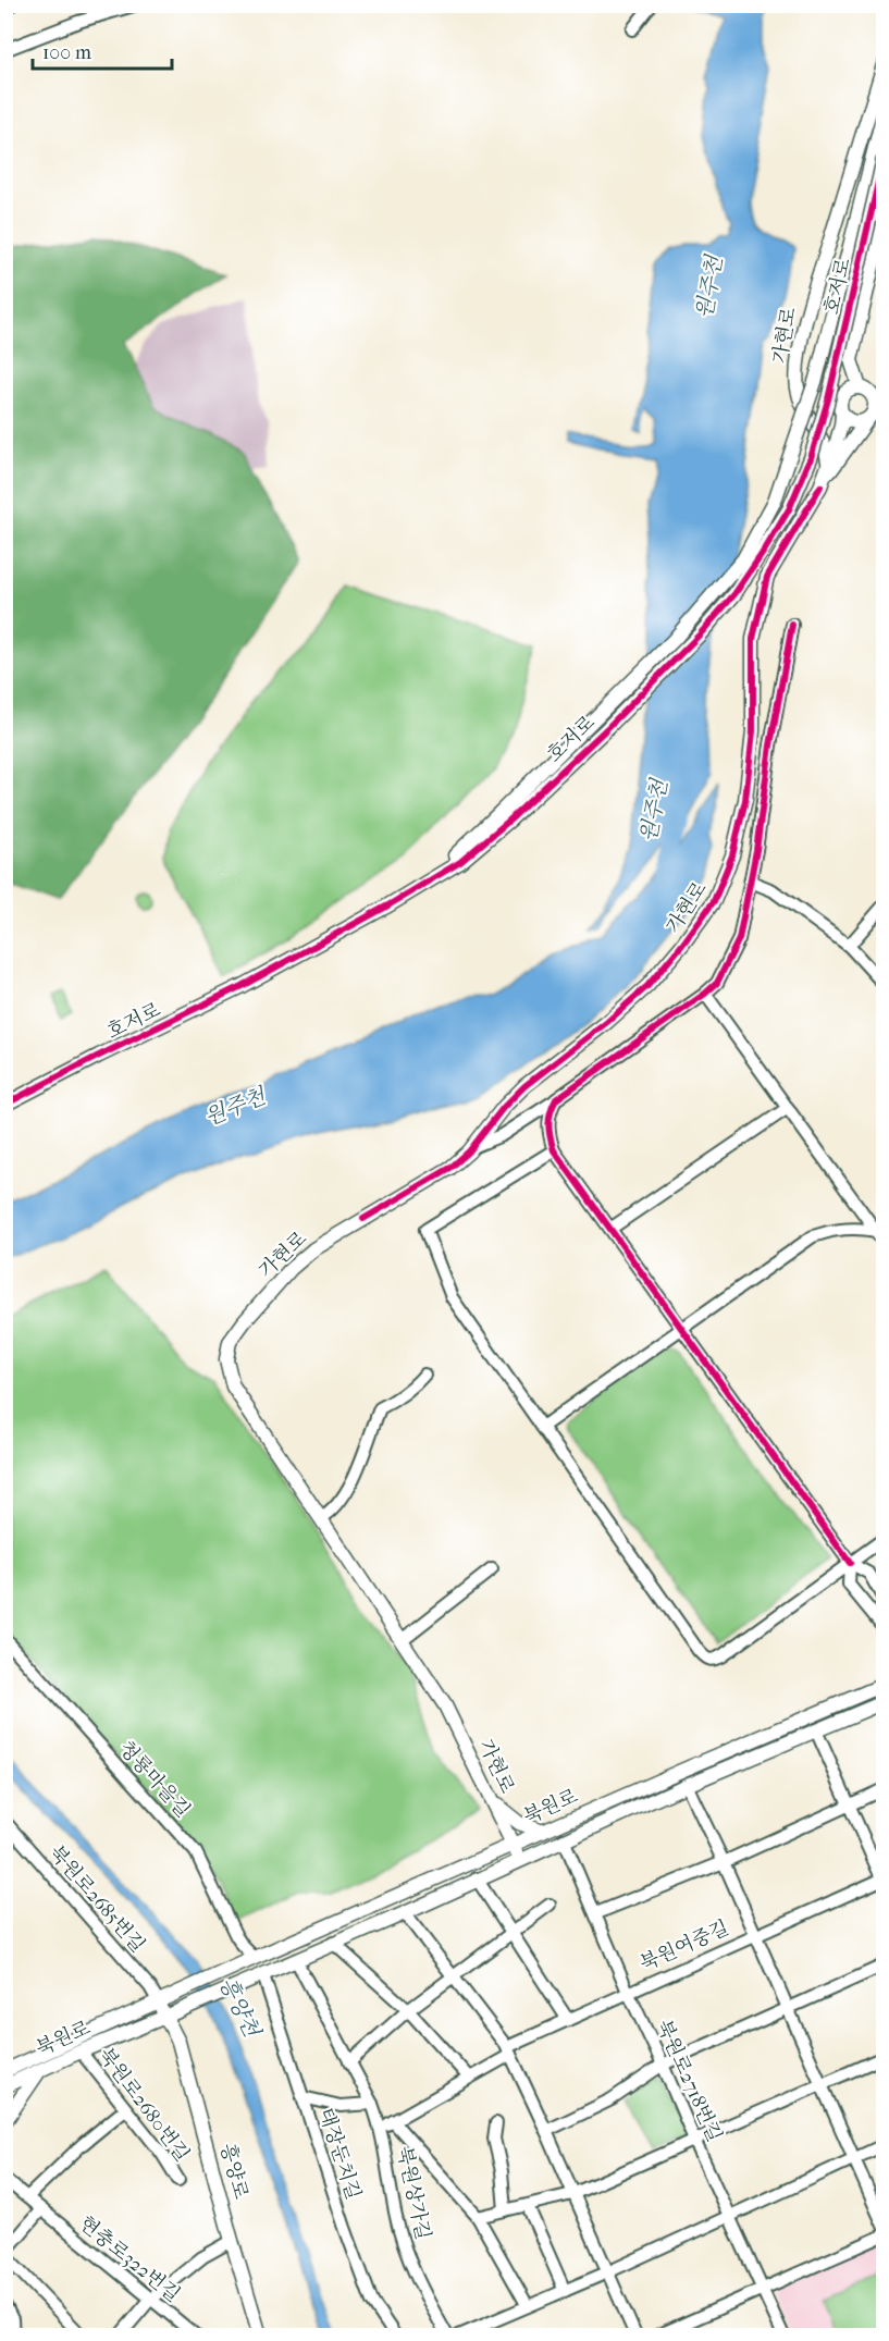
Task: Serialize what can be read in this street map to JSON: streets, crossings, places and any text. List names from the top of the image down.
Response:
{
  "streets": {
    "street": [
      "호저로",
      "가현로",
      "청룡마을길",
      "북원로",
      "북원로2685번길",
      "북원여중길",
      "북원로2718번길",
      "북원로2680번길",
      "태장둔치길",
      "흥양로",
      "북원상가길",
      "현충로322번길"
    ]
  },
  "crossings": [
    ["가현로", "북원로"],
    ["청룡마을길", "북원로"],
    ["북원로", "북원로2685번길"],
    ["북원로", "북원여중길"],
    ["북원로", "북원로2718번길"],
    ["북원로", "북원로2680번길"],
    ["북원로", "태장둔치길"],
    ["북원로", "흥양로"],
    ["북원로", "북원상가길"],
    ["북원로2685번길", "흥양로"],
    ["북원여중길", "북원로2718번길"],
    ["북원여중길", "북원상가길"]
  ],
  "water": ["원주천", "흥양천"],
  "scale_bar": "100 m"
}
